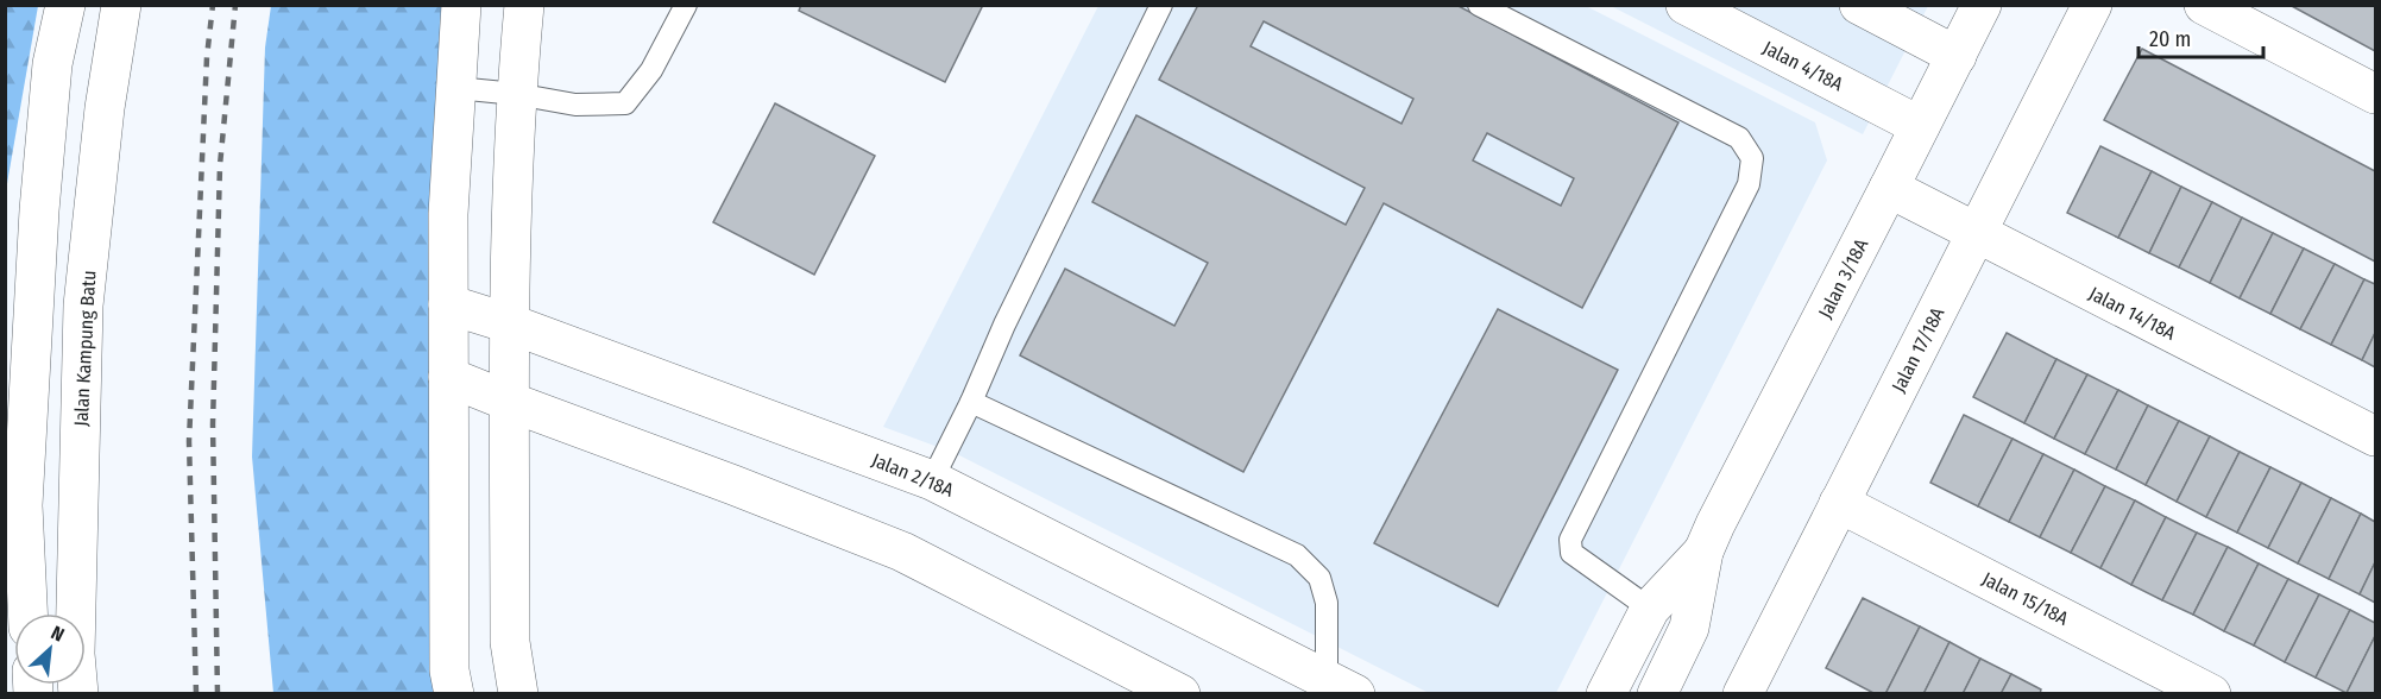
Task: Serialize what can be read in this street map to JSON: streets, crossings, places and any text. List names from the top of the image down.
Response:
{
  "streets": {
    "street": [
      "Jalan 4/18A",
      "Jalan 3/18A",
      "Jalan 14/18A",
      "Jalan Kampung Batu",
      "Jalan 17/18A",
      "Jalan 2/18A",
      "Jalan 15/18A"
    ]
  },
  "crossings": [
    ["Jalan 4/18A", "Jalan 3/18A"],
    ["Jalan 3/18A", "Jalan 14/18A"],
    ["Jalan 14/18A", "Jalan 17/18A"],
    ["Jalan 17/18A", "Jalan 15/18A"]
  ],
  "scale_bar": "20 m",
  "north": "top right"
}
